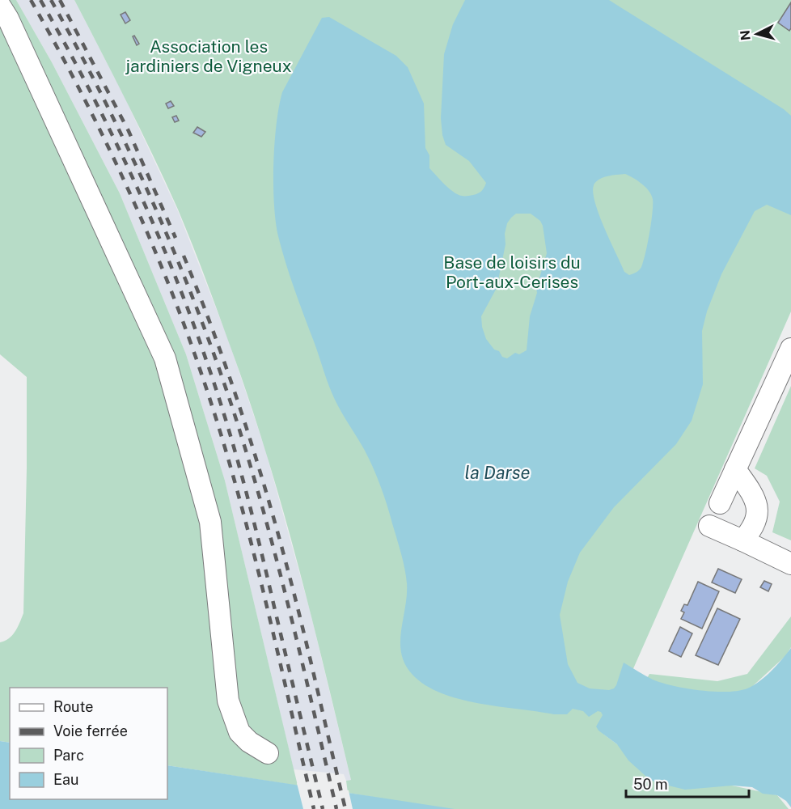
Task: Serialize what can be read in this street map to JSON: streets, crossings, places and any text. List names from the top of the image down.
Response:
{
  "water": ["la Darse"],
  "parks": ["Association les jardiniers de Vigneux", "Base de loisirs du Port-aux-Cerises"],
  "legend": [
    "Route",
    "Voie ferrée",
    "Parc",
    "Eau"
  ],
  "scale_bar": "50 m",
  "north": "left"
}
